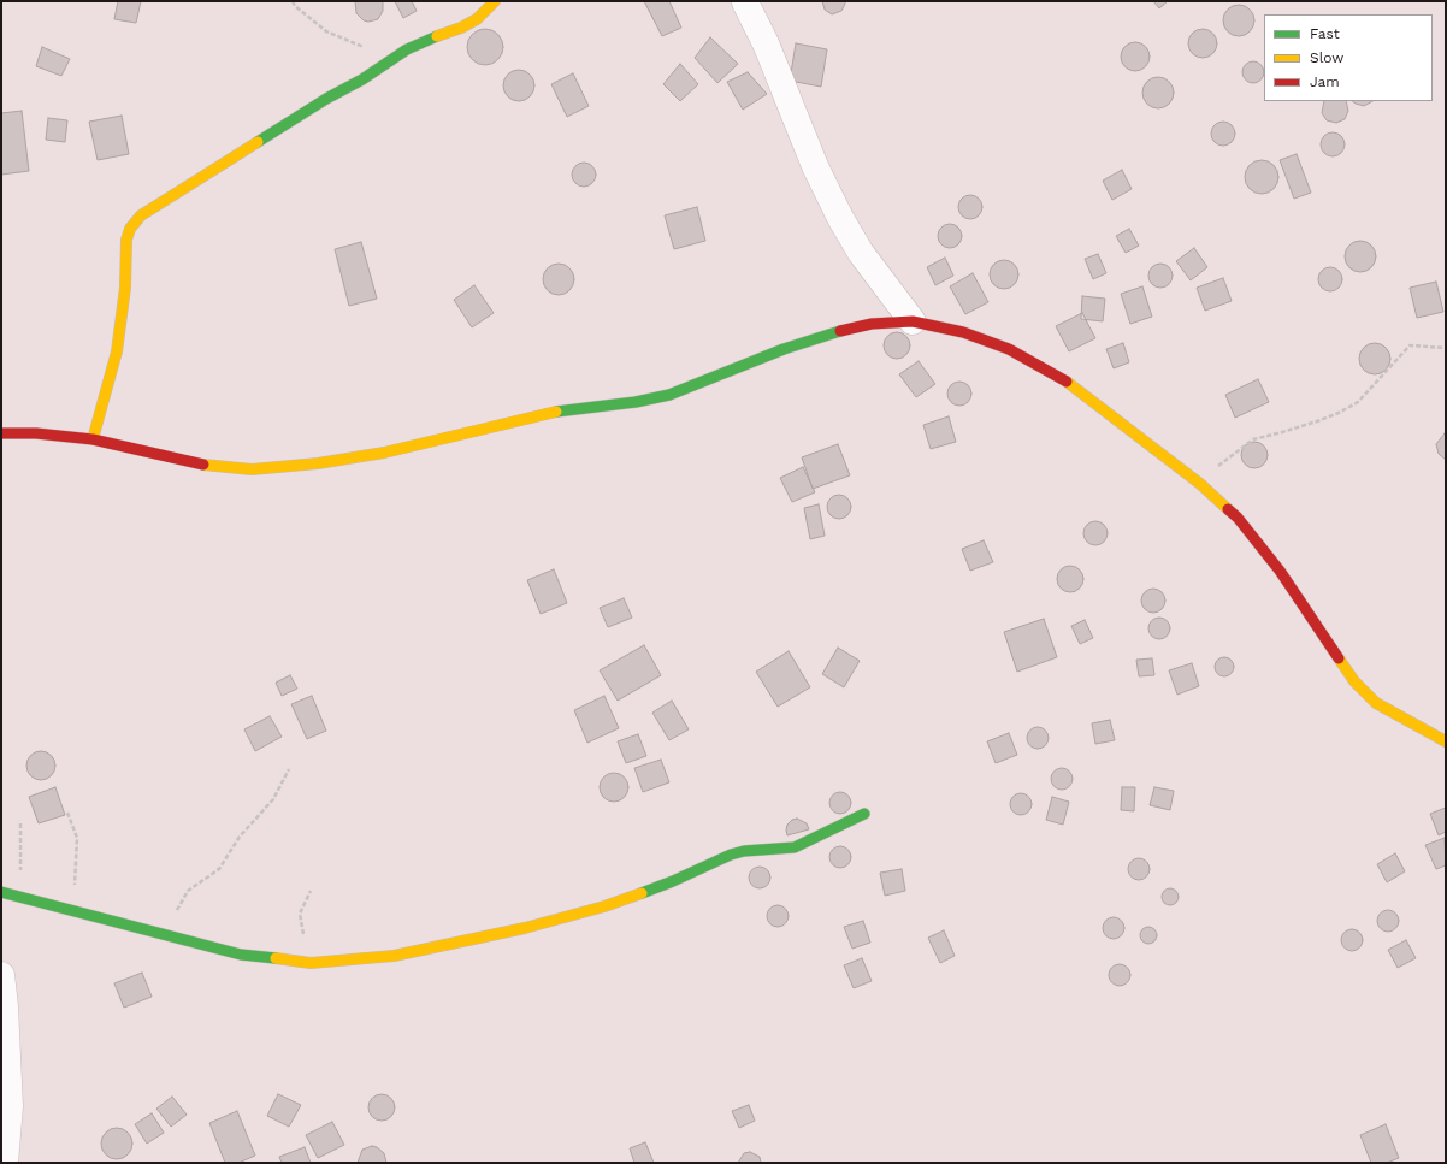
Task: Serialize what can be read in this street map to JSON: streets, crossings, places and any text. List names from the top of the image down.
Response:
{
  "legend": ["Fast", "Slow", "Jam"]
}
